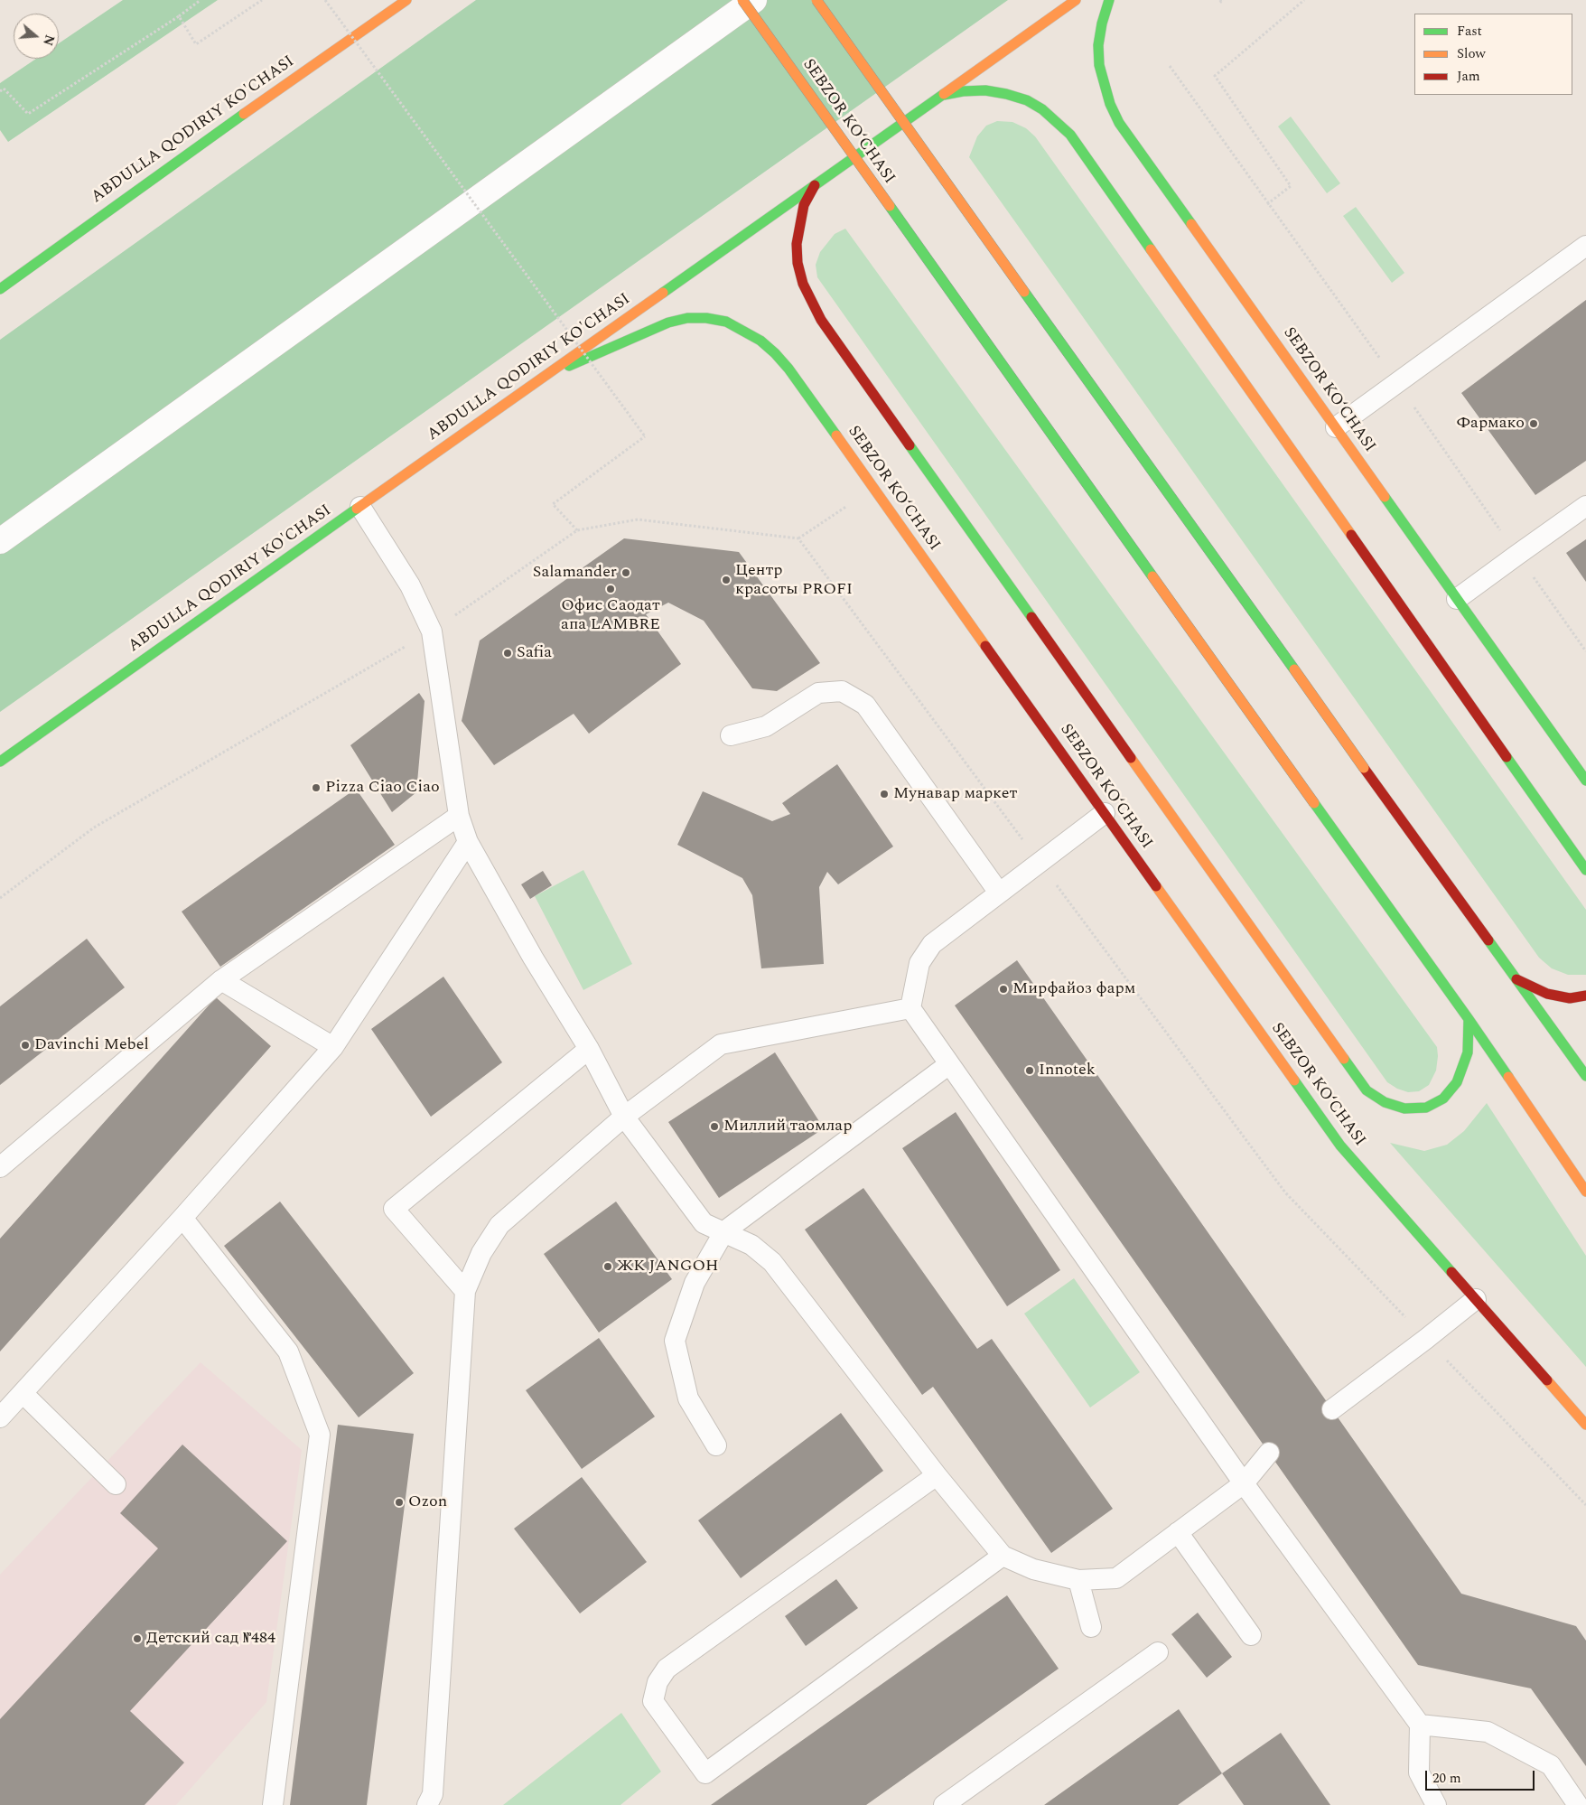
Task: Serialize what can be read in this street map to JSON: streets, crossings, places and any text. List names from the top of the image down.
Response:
{
  "streets": {
    "main road": ["SEBZOR KO‘CHASI", "ABDULLA QODIRIY KO'CHASI"]
  },
  "crossings": [
    ["SEBZOR KO‘CHASI", "ABDULLA QODIRIY KO'CHASI"]
  ],
  "places": [
    "Фармако",
    "Salamander",
    "Центр красоты PROFI",
    "Офис Саодат апа LAMBRE",
    "Safia",
    "Pizza Ciao Ciao",
    "Мунавар маркет",
    "Мирфайоз фарм",
    "Davinchi Mebel",
    "Innotek",
    "Миллий таомлар",
    "ЖК JANGOH",
    "Ozon",
    "Детский сад №484"
  ],
  "legend": ["Fast", "Slow", "Jam"],
  "scale_bar": "20 m",
  "north": "right"
}
